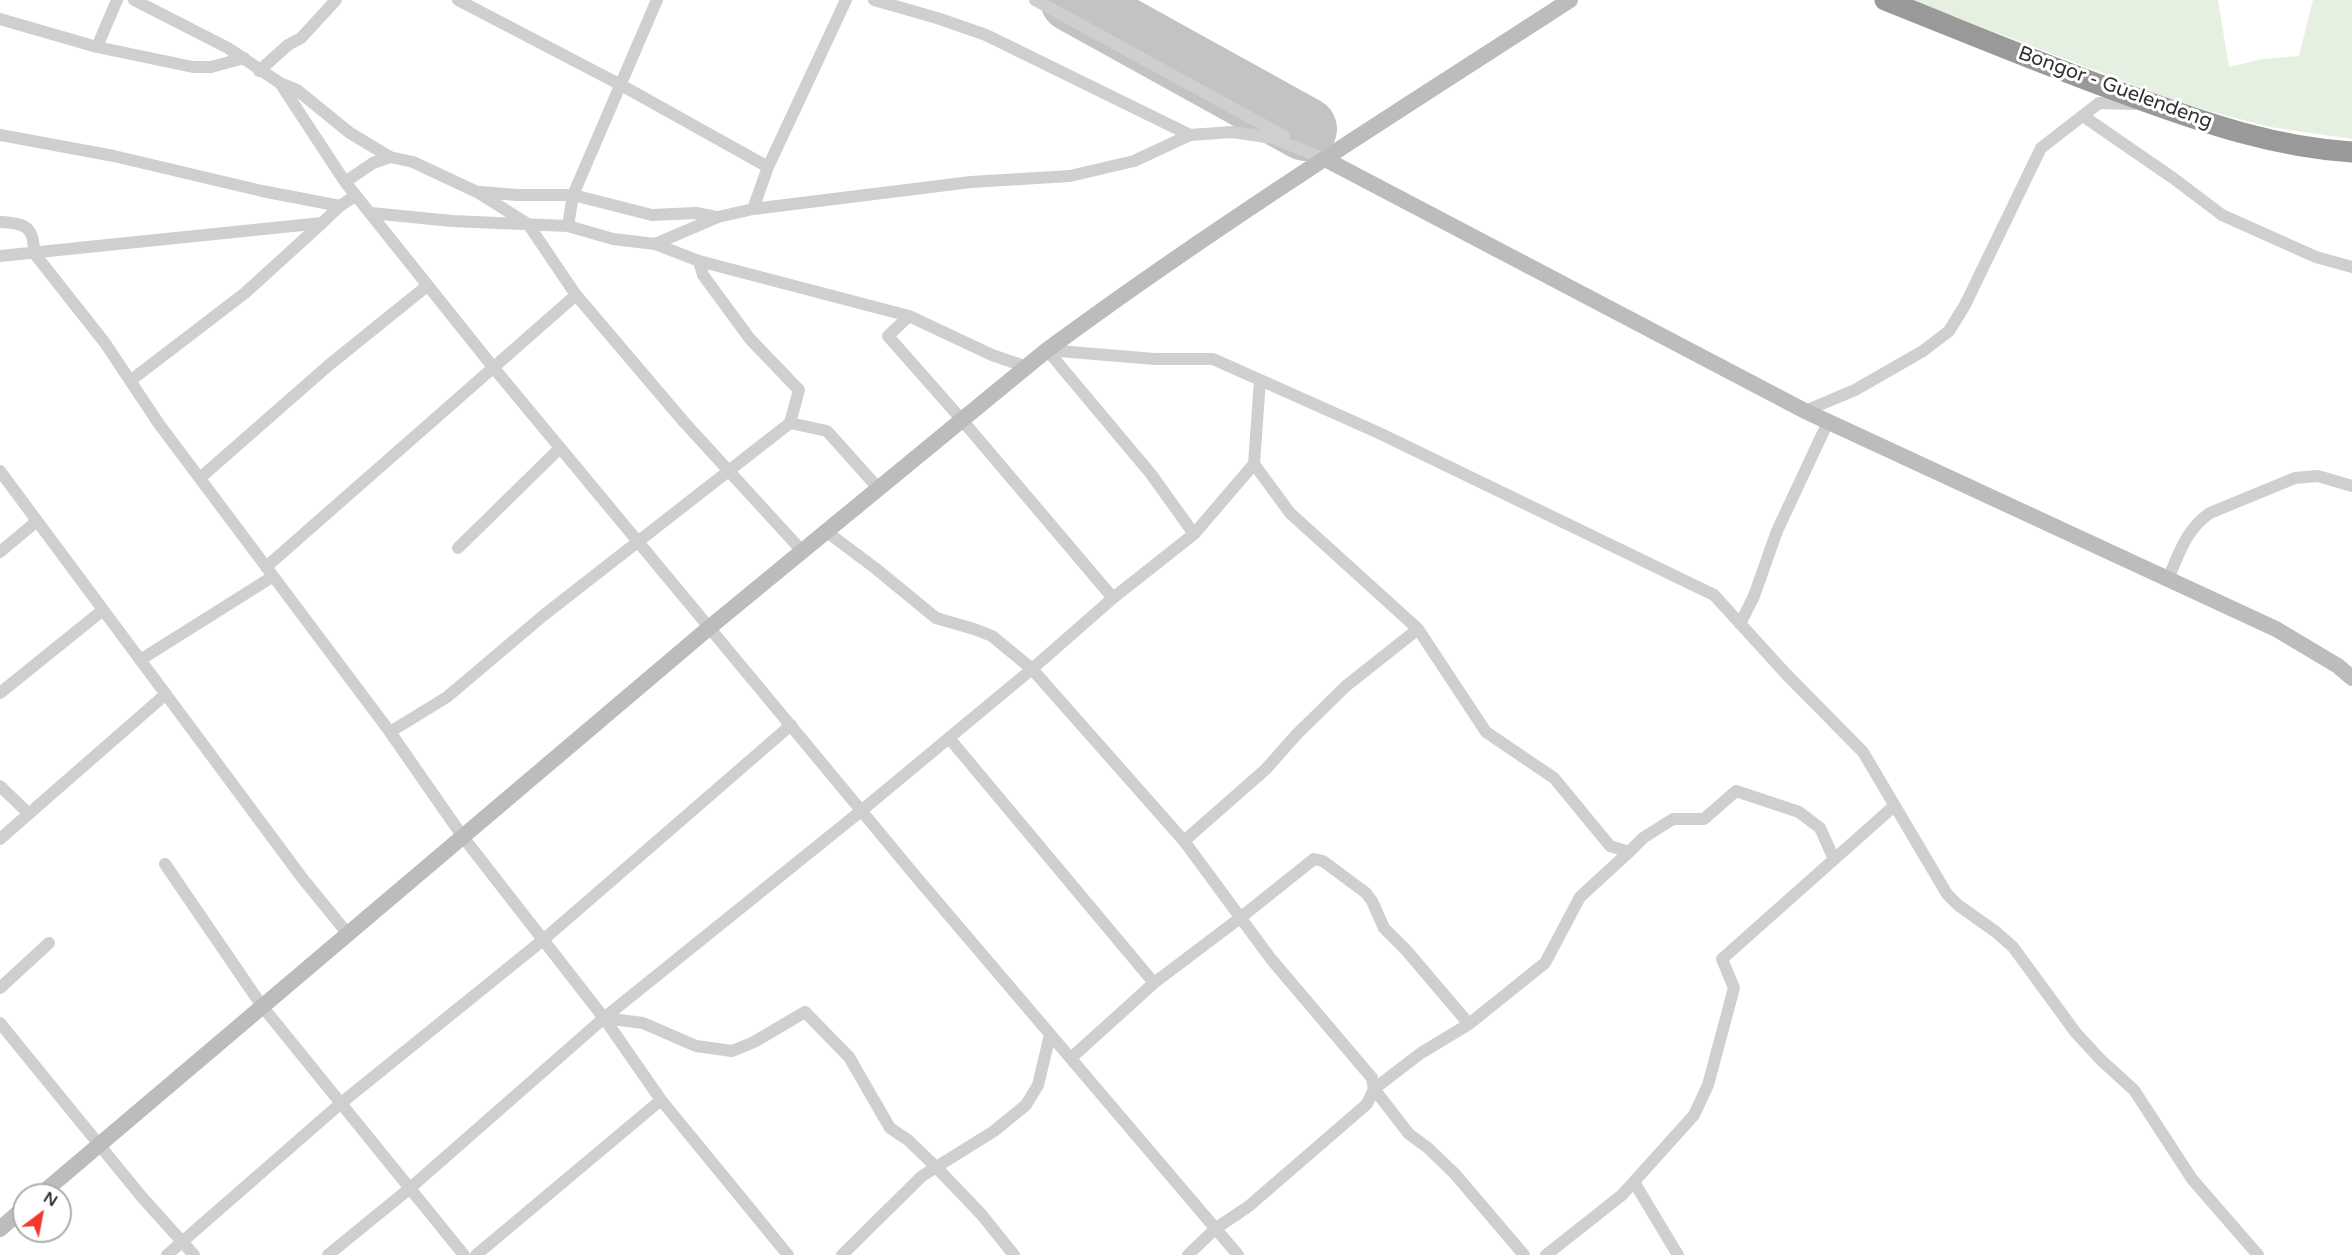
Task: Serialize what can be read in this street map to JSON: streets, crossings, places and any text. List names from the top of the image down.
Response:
{
  "streets": {
    "highway": ["Bongor - Guelendeng"]
  },
  "north": "top right"
}
